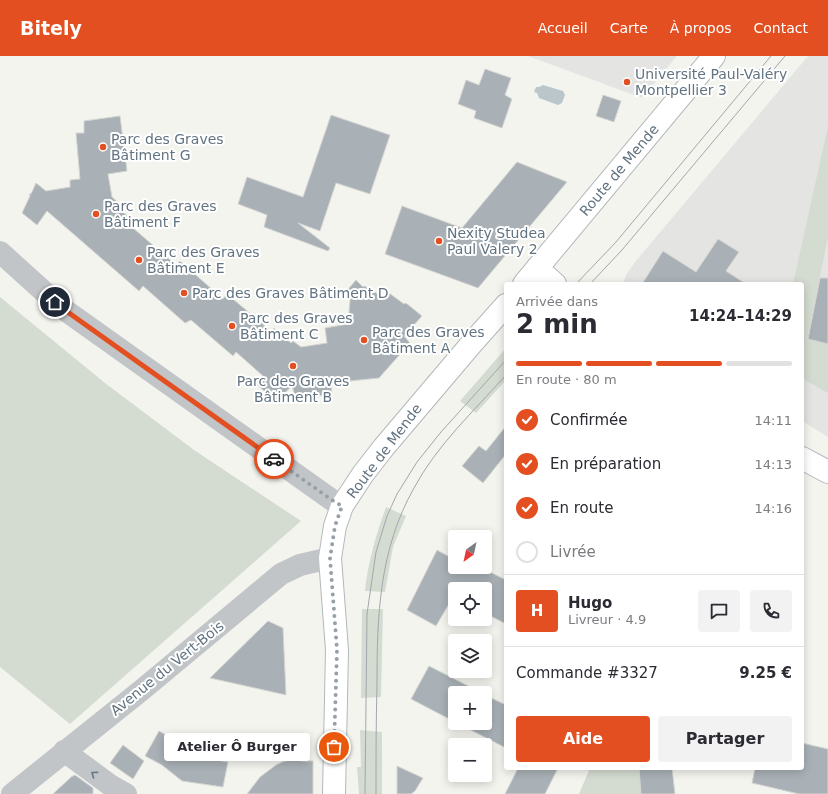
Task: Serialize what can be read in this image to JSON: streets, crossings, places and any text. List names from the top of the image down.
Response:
{
  "streets": {
    "main road": ["Route de Mende"],
    "street": ["Avenue du Vert-Bois"]
  },
  "crossings": [
    ["Route de Mende", "Avenue du Vert-Bois"]
  ],
  "places": [
    "Université Paul-Valéry Montpellier 3",
    "Parc des Graves Bâtiment G",
    "Parc des Graves Bâtiment F",
    "Nexity Studea Paul Valery 2",
    "Parc des Graves Bâtiment E",
    "Parc des Graves Bâtiment D",
    "Parc des Graves Bâtiment C",
    "Parc des Graves Bâtiment A",
    "Parc des Graves Bâtiment B",
    "Atelier Ô Burger"
  ],
  "north": "bottom left",
  "page": {
    "header": "Bitely",
    "nav": [
      "Accueil",
      "Carte",
      "À propos",
      "Contact"
    ],
    "heading": ["2 min", "Arrivée dans", "14:24–14:29"],
    "panel": [
      "Hugo",
      "Livreur · 4.9",
      "Commande #3327",
      "9.25 €"
    ],
    "bar": "En route · 80 m",
    "list": [
      ["Confirmée", "14:11"],
      ["En préparation", "14:13"],
      ["En route", "14:16"],
      "Livrée"
    ],
    "map_buttons": ["+", "−"],
    "round": "H",
    "buttons": ["Aide", "Partager"],
    "bubble": "Atelier Ô Burger"
  }
}
